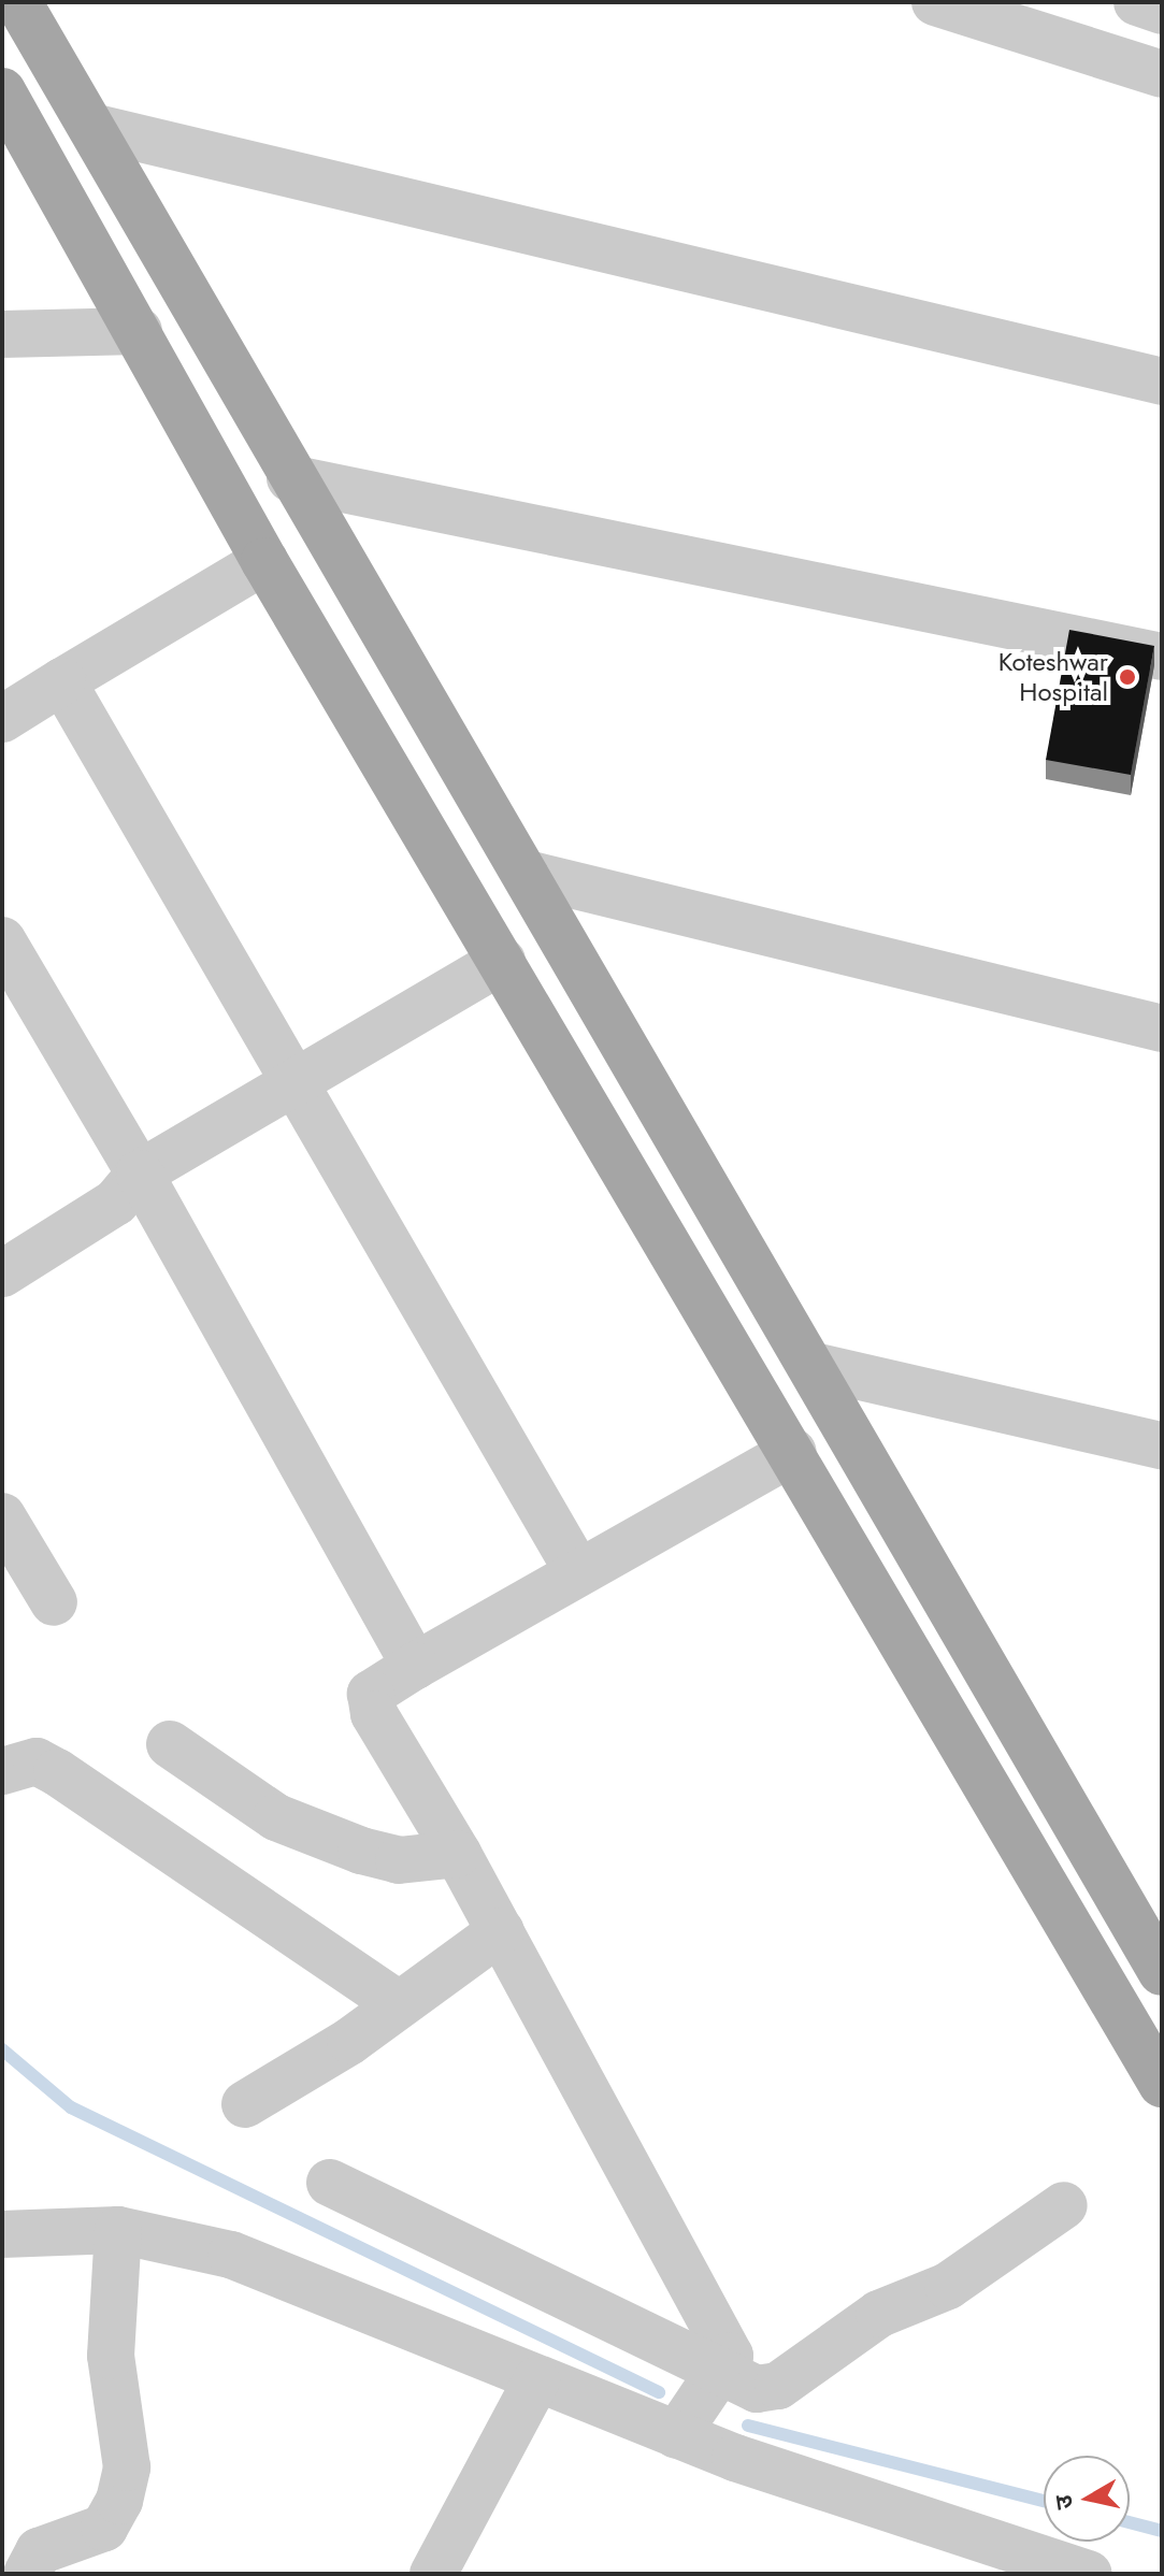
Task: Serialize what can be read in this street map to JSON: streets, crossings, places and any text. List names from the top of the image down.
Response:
{
  "places": ["Koteshwar Hospital"],
  "north": "left"
}
